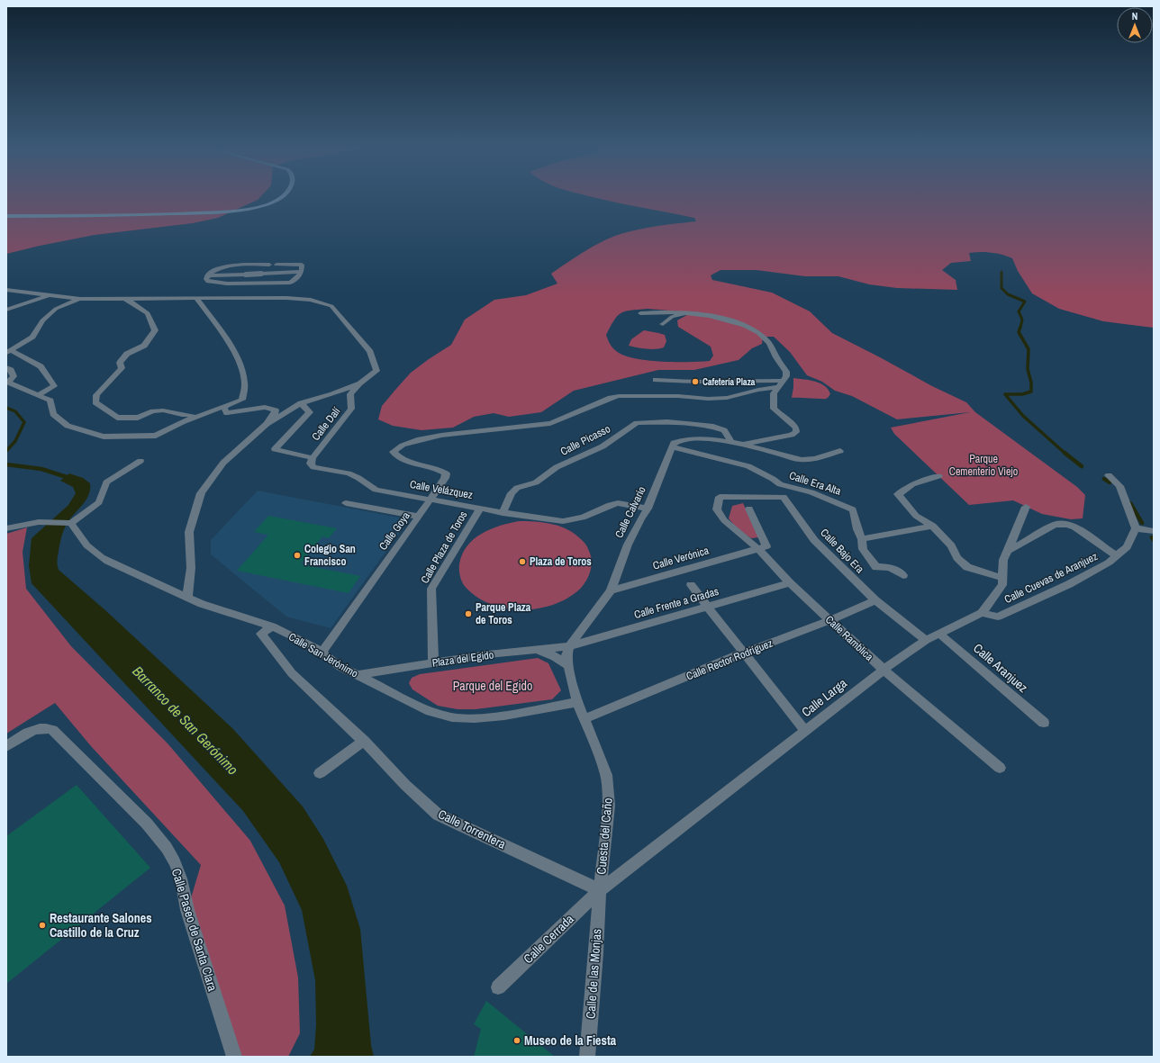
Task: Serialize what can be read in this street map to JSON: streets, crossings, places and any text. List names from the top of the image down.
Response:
{
  "streets": {
    "street": [
      "Calle Dalí",
      "Calle Picasso",
      "Calle Era Alta",
      "Calle Velázquez",
      "Calle Calvario",
      "Calle Goya",
      "Calle Plaza de Toros",
      "Calle Bajo Era",
      "Calle Verónica",
      "Calle Cuevas de Aranjuez",
      "Calle Frente a Gradas",
      "Calle Ramblica",
      "Calle San Jerónimo",
      "Plaza del Egido",
      "Calle Rector Rodríguez",
      "Calle Aranjuez",
      "Calle Larga",
      "Calle Torrentera",
      "Cuesta del Caño",
      "Calle Paseo de Santa Clara",
      "Calle Cerrada",
      "Calle de las Monjas"
    ]
  },
  "crossings": [
    ["Calle Dalí", "Calle Velázquez"],
    ["Calle Picasso", "Calle Velázquez"],
    ["Calle Era Alta", "Calle Calvario"],
    ["Calle Velázquez", "Calle Calvario"],
    ["Calle Velázquez", "Calle Goya"],
    ["Calle Velázquez", "Calle Plaza de Toros"],
    ["Calle Calvario", "Calle Verónica"],
    ["Calle Calvario", "Calle Frente a Gradas"],
    ["Calle Calvario", "Plaza del Egido"],
    ["Calle Calvario", "Cuesta del Caño"],
    ["Calle Goya", "Calle San Jerónimo"],
    ["Calle Plaza de Toros", "Plaza del Egido"],
    ["Calle Bajo Era", "Calle Ramblica"],
    ["Calle Bajo Era", "Calle Rector Rodríguez"],
    ["Calle Bajo Era", "Calle Larga"],
    ["Calle Verónica", "Calle Ramblica"],
    ["Calle Cuevas de Aranjuez", "Calle Larga"],
    ["Calle Frente a Gradas", "Calle Ramblica"],
    ["Calle Frente a Gradas", "Plaza del Egido"],
    ["Calle Frente a Gradas", "Cuesta del Caño"],
    ["Calle Ramblica", "Calle Rector Rodríguez"],
    ["Calle Ramblica", "Calle Larga"],
    ["Calle San Jerónimo", "Plaza del Egido"],
    ["Calle San Jerónimo", "Calle Torrentera"],
    ["Calle San Jerónimo", "Cuesta del Caño"],
    ["Plaza del Egido", "Cuesta del Caño"],
    ["Calle Rector Rodríguez", "Cuesta del Caño"],
    ["Calle Aranjuez", "Calle Larga"],
    ["Calle Larga", "Calle Torrentera"],
    ["Calle Larga", "Cuesta del Caño"],
    ["Calle Larga", "Calle Cerrada"],
    ["Calle Larga", "Calle de las Monjas"],
    ["Calle Torrentera", "Cuesta del Caño"],
    ["Calle Torrentera", "Calle Cerrada"],
    ["Calle Torrentera", "Calle de las Monjas"],
    ["Cuesta del Caño", "Calle Cerrada"],
    ["Cuesta del Caño", "Calle de las Monjas"],
    ["Calle Cerrada", "Calle de las Monjas"]
  ],
  "water": ["Barranco de San Gerónimo"],
  "parks": ["Parque Cementerio Viejo", "Parque del Egido"],
  "places": [
    "Cafetería Plaza",
    "Colegio San Francisco",
    "Plaza de Toros",
    "Parque Plaza de Toros",
    "Restaurante Salones Castillo de la Cruz",
    "Museo de la Fiesta"
  ],
  "north": "top"
}
